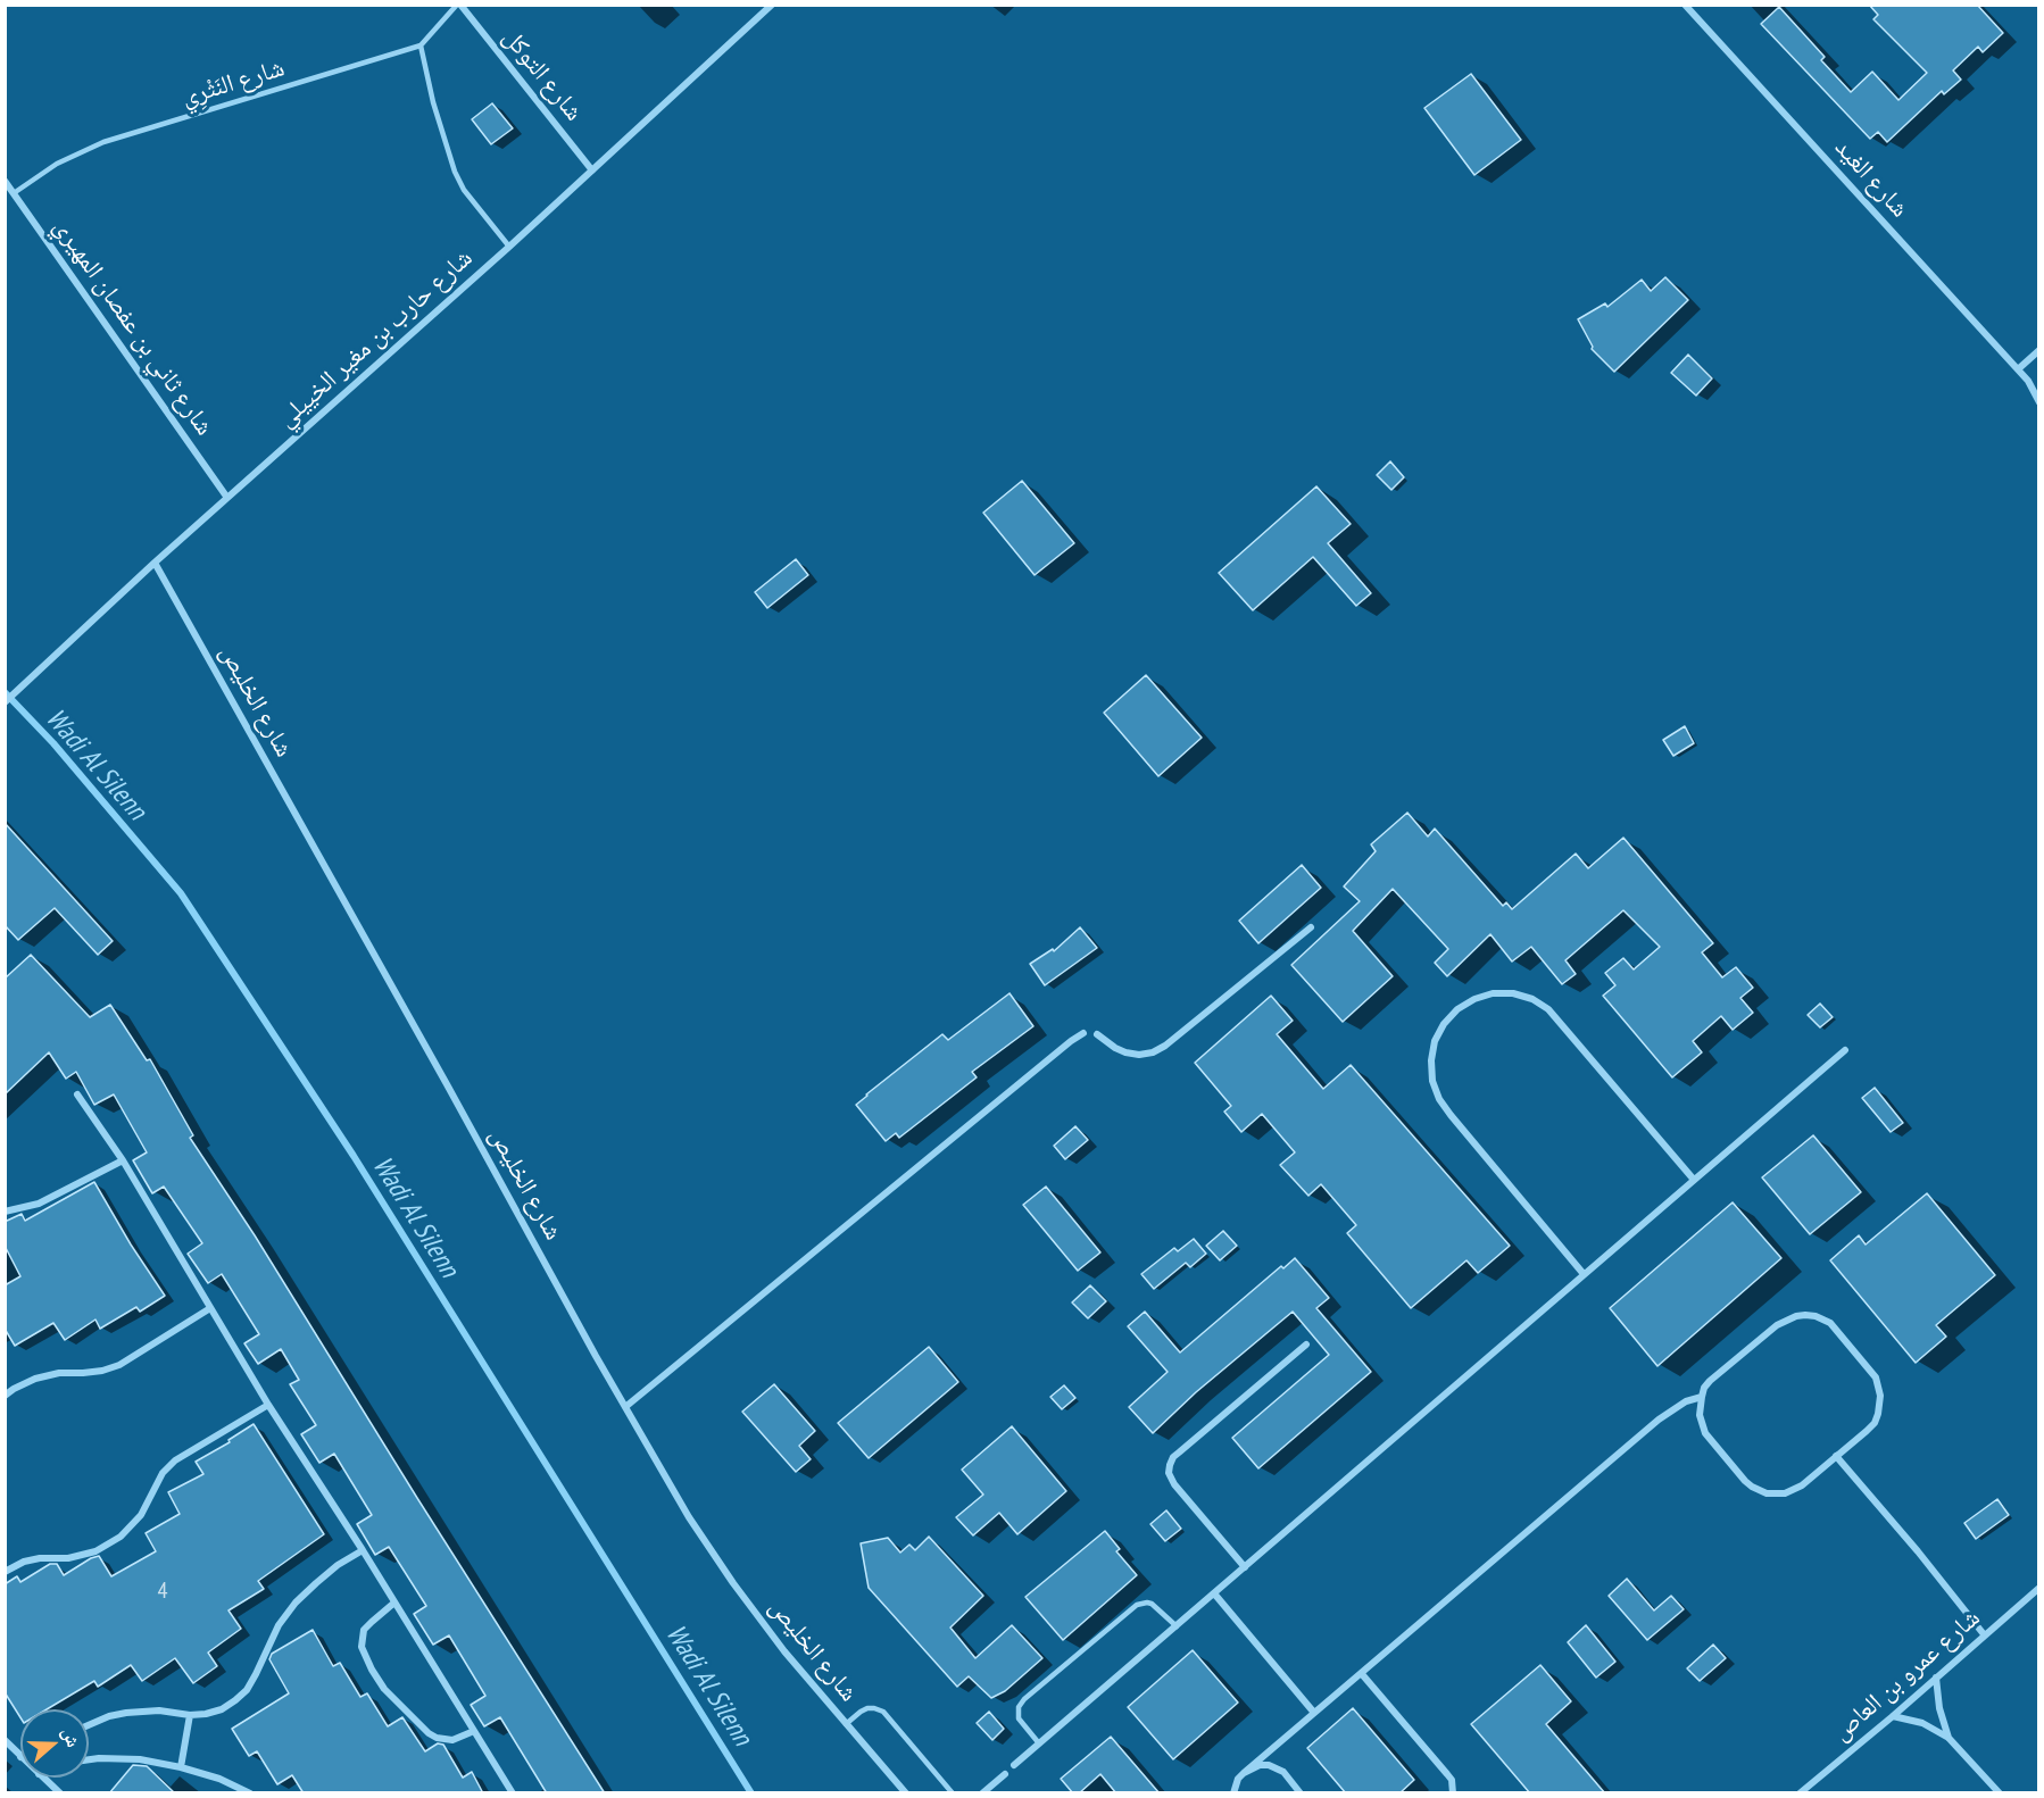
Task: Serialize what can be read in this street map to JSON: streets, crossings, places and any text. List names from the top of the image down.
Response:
{
  "streets": {
    "street": [
      "شارع التوكل",
      "شارع الغيد",
      "شارع ثاني بن عفصان المهيري",
      "شارع حارب بن مغير الخييلي",
      "شارع الخليص",
      "شارع عمرو بن العاص"
    ],
    "lane": ["شارع النَثْرِي"]
  },
  "crossings": [
    ["شارع التوكل", "شارع حارب بن مغير الخييلي"],
    ["شارع النَثْرِي", "شارع ثاني بن عفصان المهيري"],
    ["شارع ثاني بن عفصان المهيري", "شارع حارب بن مغير الخييلي"],
    ["شارع حارب بن مغير الخييلي", "شارع الخليص"]
  ],
  "water": ["Wadi Al Silenn"],
  "house_numbers": ["4"],
  "north": "right"
}
